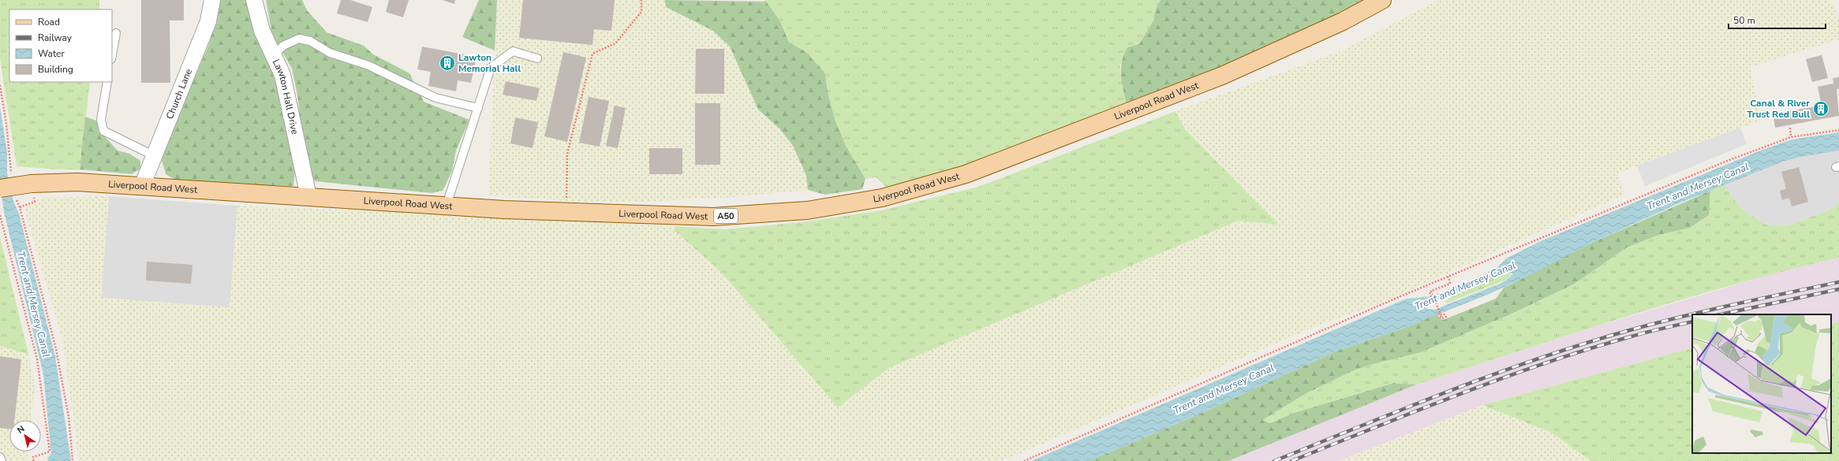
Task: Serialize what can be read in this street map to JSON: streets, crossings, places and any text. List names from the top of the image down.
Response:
{
  "streets": {
    "main road": ["Liverpool Road West", "A50"],
    "street": ["Church Lane", "Lawton Hall Drive"]
  },
  "crossings": [
    ["Church Lane", "Liverpool Road West"],
    ["Lawton Hall Drive", "Liverpool Road West"]
  ],
  "water": ["Trent and Mersey Canal"],
  "places": {
    "building": ["Lawton Memorial Hall", "Canal & River Trust Red Bull"]
  },
  "legend": [
    "Road",
    "Railway",
    "Water",
    "Building"
  ],
  "scale_bar": "50 m",
  "north": "top left"
}
